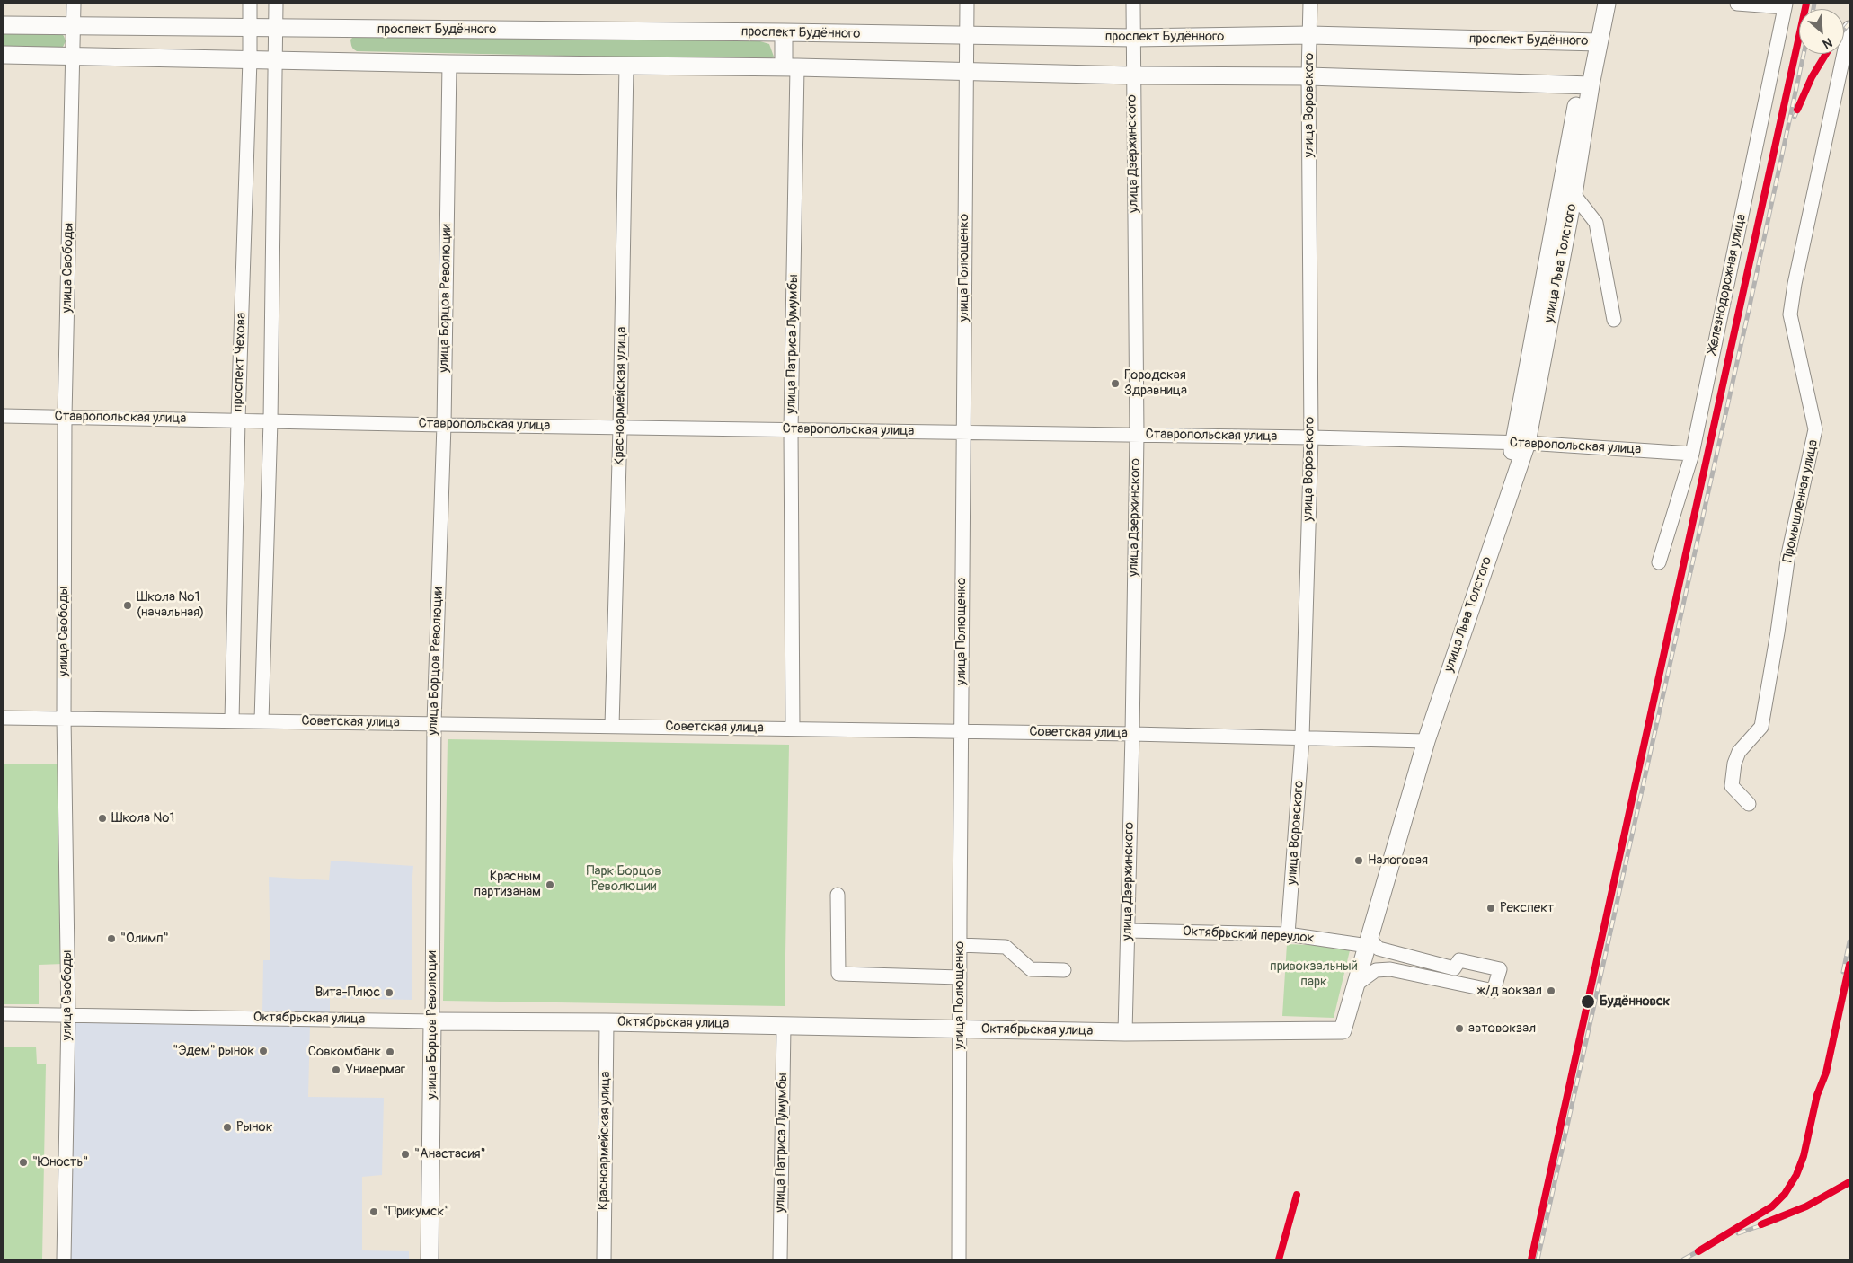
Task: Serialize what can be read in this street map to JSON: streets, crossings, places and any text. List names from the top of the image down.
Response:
{
  "streets": {
    "main road": [
      "проспект Будённого",
      "улица Льва Толстого",
      "улица Борцов Революции",
      "Октябрьская улица"
    ],
    "street": [
      "улица Воровского",
      "улица Дзержинского",
      "улица Свободы",
      "улица Полющенко",
      "Железнодорожная улица",
      "улица Патриса Лумумбы",
      "проспект Чехова",
      "Красноармейская улица",
      "Ставропольская улица",
      "Промышленная улица",
      "Советская улица",
      "Октябрьский переулок"
    ]
  },
  "crossings": [
    ["проспект Будённого", "улица Воровского"],
    ["проспект Будённого", "улица Дзержинского"],
    ["проспект Будённого", "улица Льва Толстого"],
    ["проспект Будённого", "улица Свободы"],
    ["проспект Будённого", "улица Полющенко"],
    ["проспект Будённого", "проспект Чехова"],
    ["улица Воровского", "Ставропольская улица"],
    ["улица Воровского", "Советская улица"],
    ["улица Воровского", "Октябрьский переулок"],
    ["улица Дзержинского", "Ставропольская улица"],
    ["улица Дзержинского", "Советская улица"],
    ["улица Дзержинского", "Октябрьский переулок"],
    ["улица Дзержинского", "Октябрьская улица"],
    ["улица Льва Толстого", "Ставропольская улица"],
    ["улица Льва Толстого", "Советская улица"],
    ["улица Льва Толстого", "Октябрьский переулок"],
    ["улица Льва Толстого", "Октябрьская улица"],
    ["улица Свободы", "Ставропольская улица"],
    ["улица Свободы", "Советская улица"],
    ["улица Свободы", "Октябрьская улица"],
    ["улица Полющенко", "Ставропольская улица"],
    ["улица Полющенко", "Советская улица"],
    ["улица Полющенко", "Октябрьская улица"],
    ["Железнодорожная улица", "Ставропольская улица"],
    ["улица Борцов Революции", "Ставропольская улица"],
    ["улица Борцов Революции", "Советская улица"],
    ["улица Борцов Революции", "Октябрьская улица"],
    ["улица Патриса Лумумбы", "Ставропольская улица"],
    ["улица Патриса Лумумбы", "Советская улица"],
    ["улица Патриса Лумумбы", "Октябрьская улица"],
    ["проспект Чехова", "Ставропольская улица"],
    ["проспект Чехова", "Советская улица"],
    ["Красноармейская улица", "Ставропольская улица"],
    ["Красноармейская улица", "Советская улица"],
    ["Красноармейская улица", "Октябрьская улица"]
  ],
  "parks": ["Парк Борцов Революции", "привокзальный парк"],
  "places": [
    "Городская Здравница",
    "Школа №1 (начальная)",
    "Школа №1",
    "Налоговая",
    "Красным партизанам",
    "Рекспект",
    "\"Олимп\"",
    "ж/д вокзал",
    "Вита-Плюс",
    "Будённовск",
    "автовокзал",
    "\"Эдем\" рынок",
    "Совкомбанк",
    "Универмаг",
    "Рынок",
    "\"Анастасия\"",
    "\"Юность\"",
    "\"Прикумск\""
  ],
  "north": "bottom right"
}
